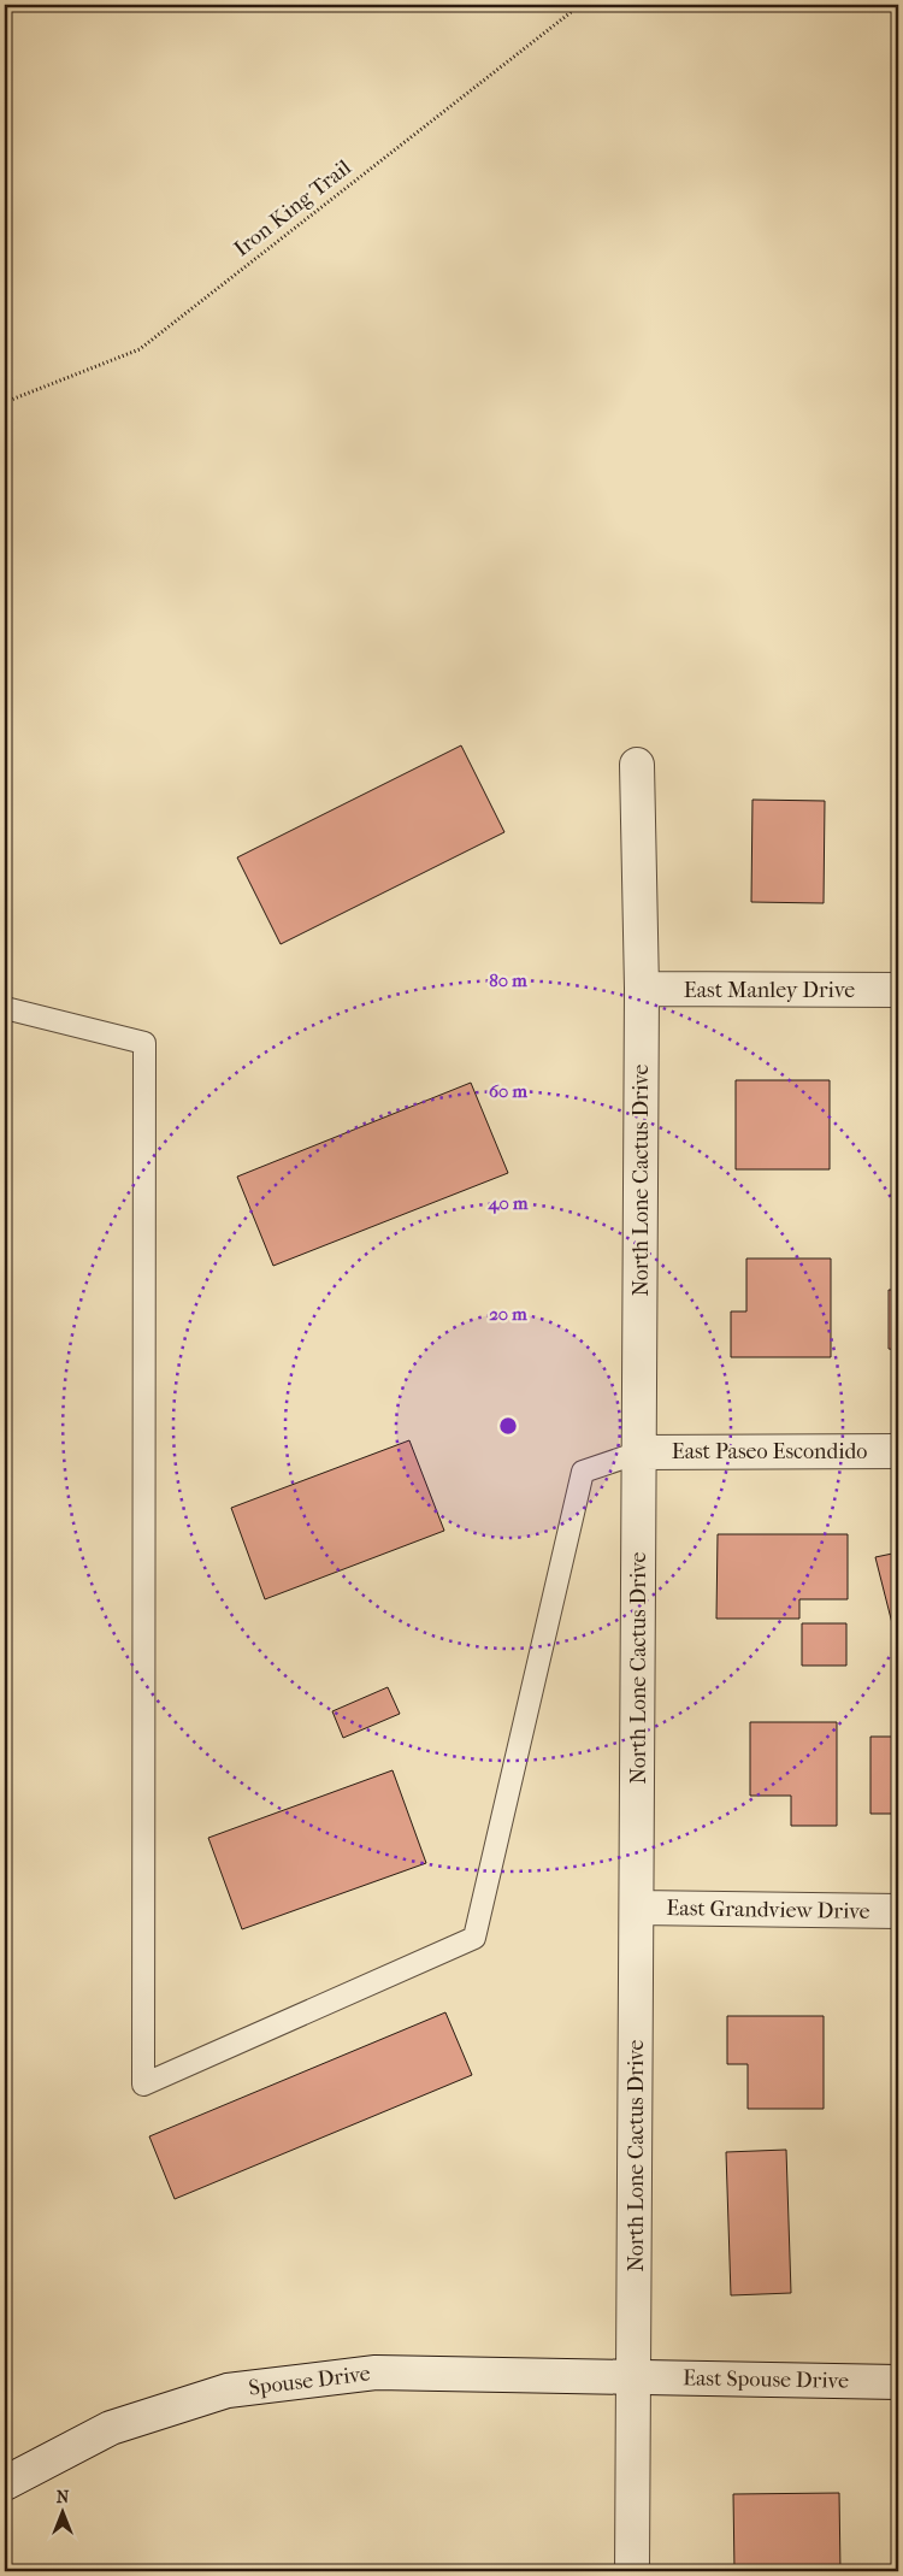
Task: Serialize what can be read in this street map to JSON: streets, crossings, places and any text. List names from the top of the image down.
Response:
{
  "streets": {
    "street": [
      "East Manley Drive",
      "North Lone Cactus Drive",
      "East Paseo Escondido",
      "East Grandview Drive",
      "East Spouse Drive",
      "Spouse Drive"
    ],
    "path": ["Iron King Trail"]
  },
  "crossings": [
    ["East Manley Drive", "North Lone Cactus Drive"],
    ["North Lone Cactus Drive", "East Paseo Escondido"],
    ["North Lone Cactus Drive", "East Grandview Drive"],
    ["North Lone Cactus Drive", "East Spouse Drive"],
    ["North Lone Cactus Drive", "Spouse Drive"],
    ["East Spouse Drive", "Spouse Drive"]
  ],
  "north": "top",
  "rings": [
    "80 m",
    "60 m",
    "40 m",
    "20 m"
  ]
}
